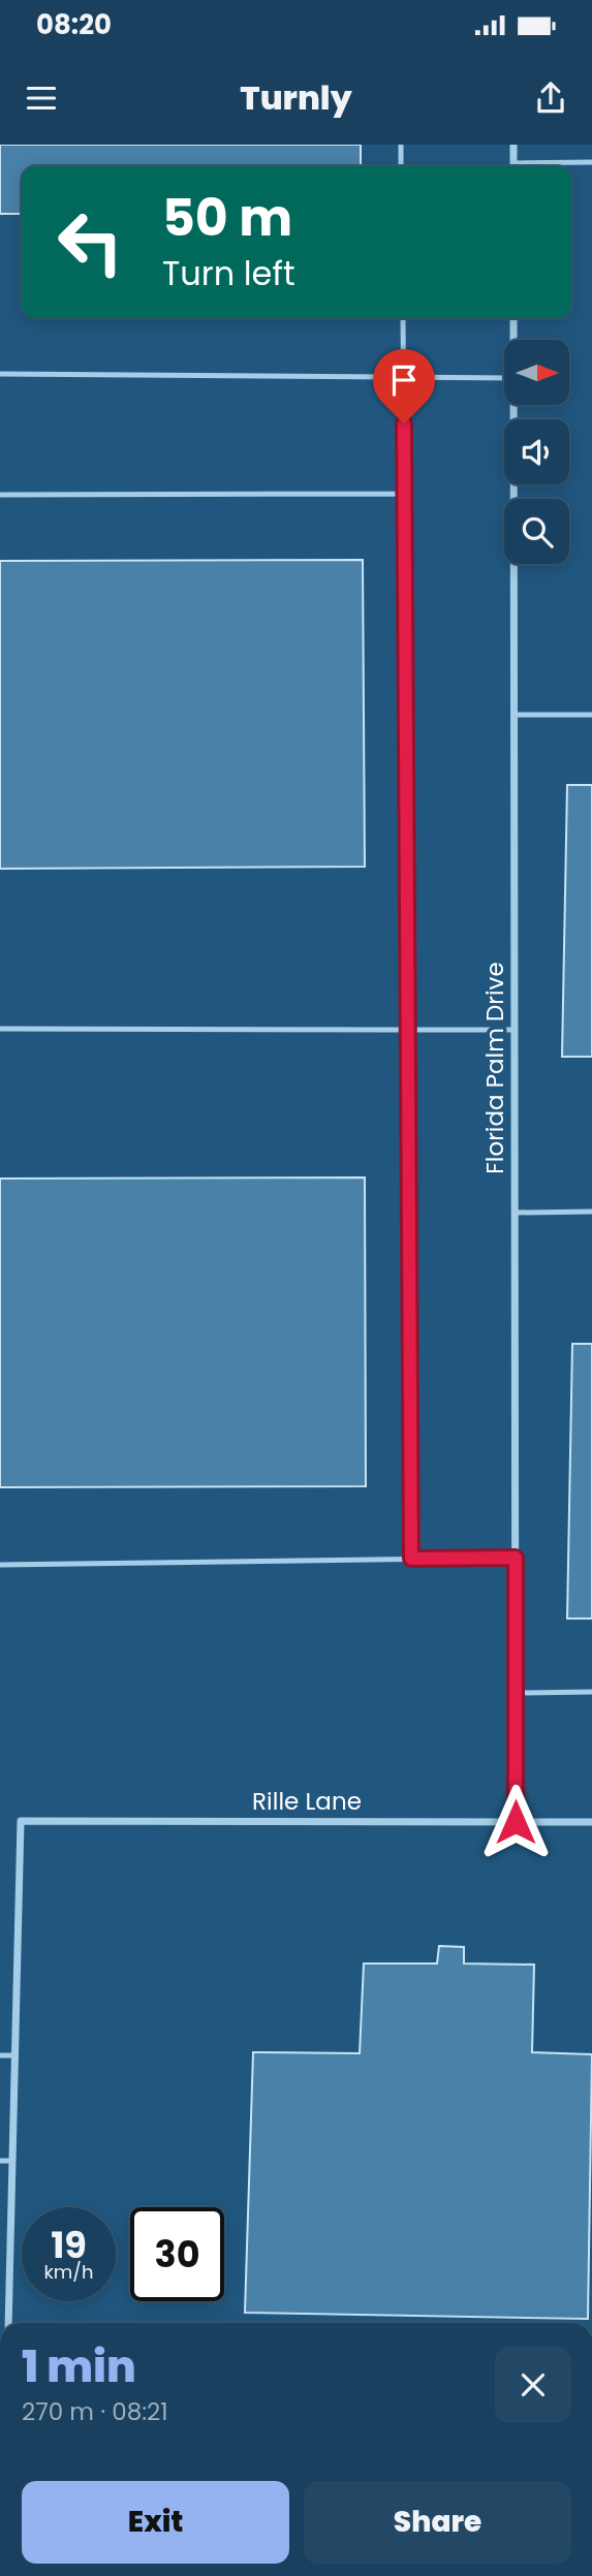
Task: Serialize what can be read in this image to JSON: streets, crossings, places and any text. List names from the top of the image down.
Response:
{
  "streets": {
    "street": ["Florida Palm Drive", "Rille Lane"]
  },
  "crossings": [
    ["Florida Palm Drive", "Rille Lane"]
  ],
  "north": "right",
  "page": {
    "status": "08:20",
    "header": "Turnly",
    "turn": ["50 m", "Turn left"],
    "speed": "19 km/h",
    "limit": "30",
    "heading": ["1 min", "270 m · 08:21"],
    "buttons": ["Exit", "Share"]
  }
}
